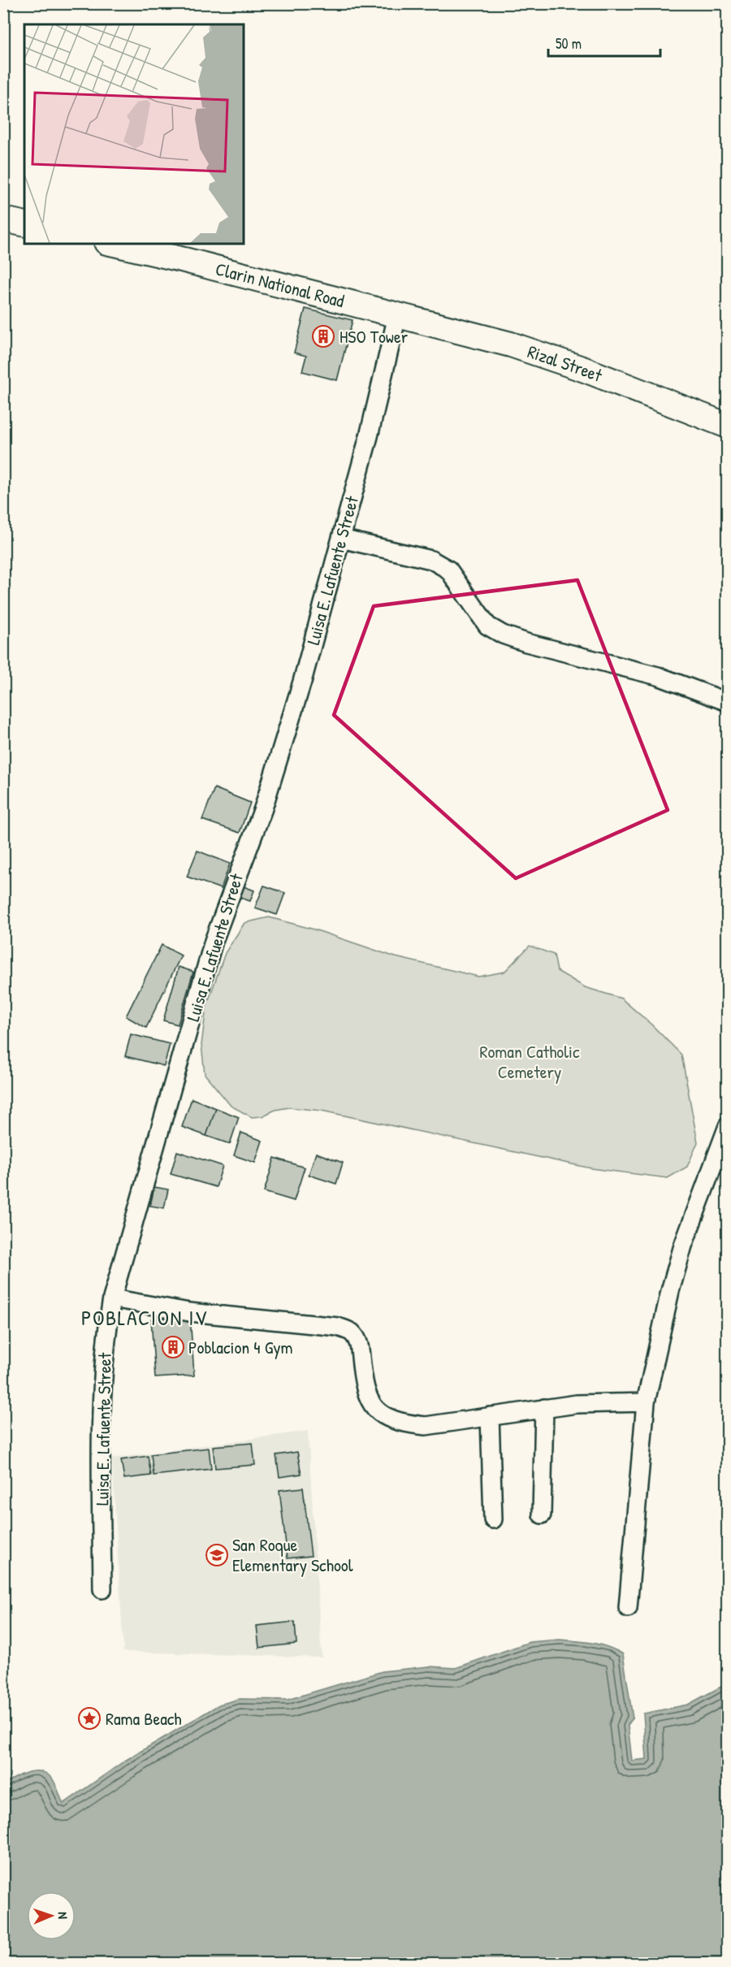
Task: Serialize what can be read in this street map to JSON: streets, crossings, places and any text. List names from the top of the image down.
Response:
{
  "streets": {
    "main road": ["Clarin National Road", "Rizal Street"],
    "street": ["Luisa E. Lafuente Street"]
  },
  "crossings": [
    ["Clarin National Road", "Rizal Street"],
    ["Clarin National Road", "Luisa E. Lafuente Street"],
    ["Rizal Street", "Luisa E. Lafuente Street"]
  ],
  "districts": ["POBLACION IV"],
  "parks": ["Roman Catholic Cemetery"],
  "places": {
    "building": ["HSO Tower", "Poblacion 4 Gym"],
    "school or university": ["San Roque Elementary School"],
    "place": ["Rama Beach"]
  },
  "scale_bar": "50 m",
  "north": "right"
}
